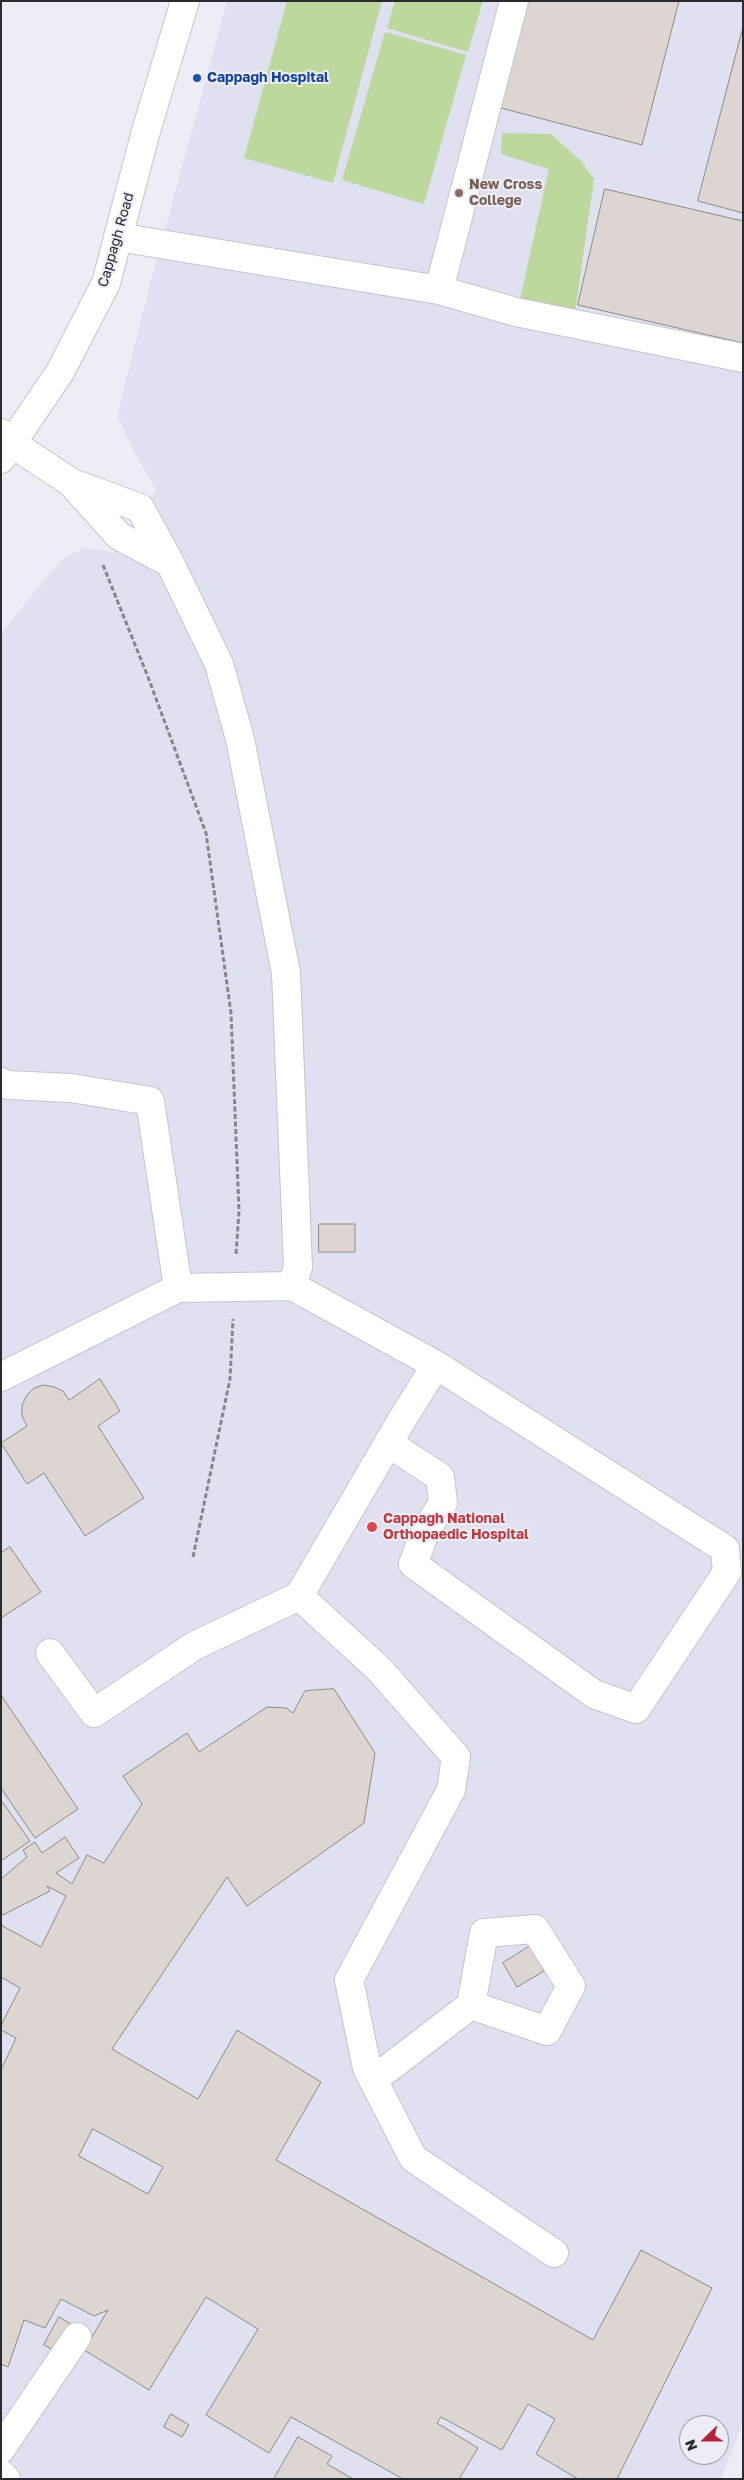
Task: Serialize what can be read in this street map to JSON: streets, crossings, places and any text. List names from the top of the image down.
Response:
{
  "streets": {
    "street": ["Cappagh Road"]
  },
  "places": ["Cappagh Hospital", "New Cross College", "Cappagh National Orthopaedic Hospital"],
  "north": "left"
}
